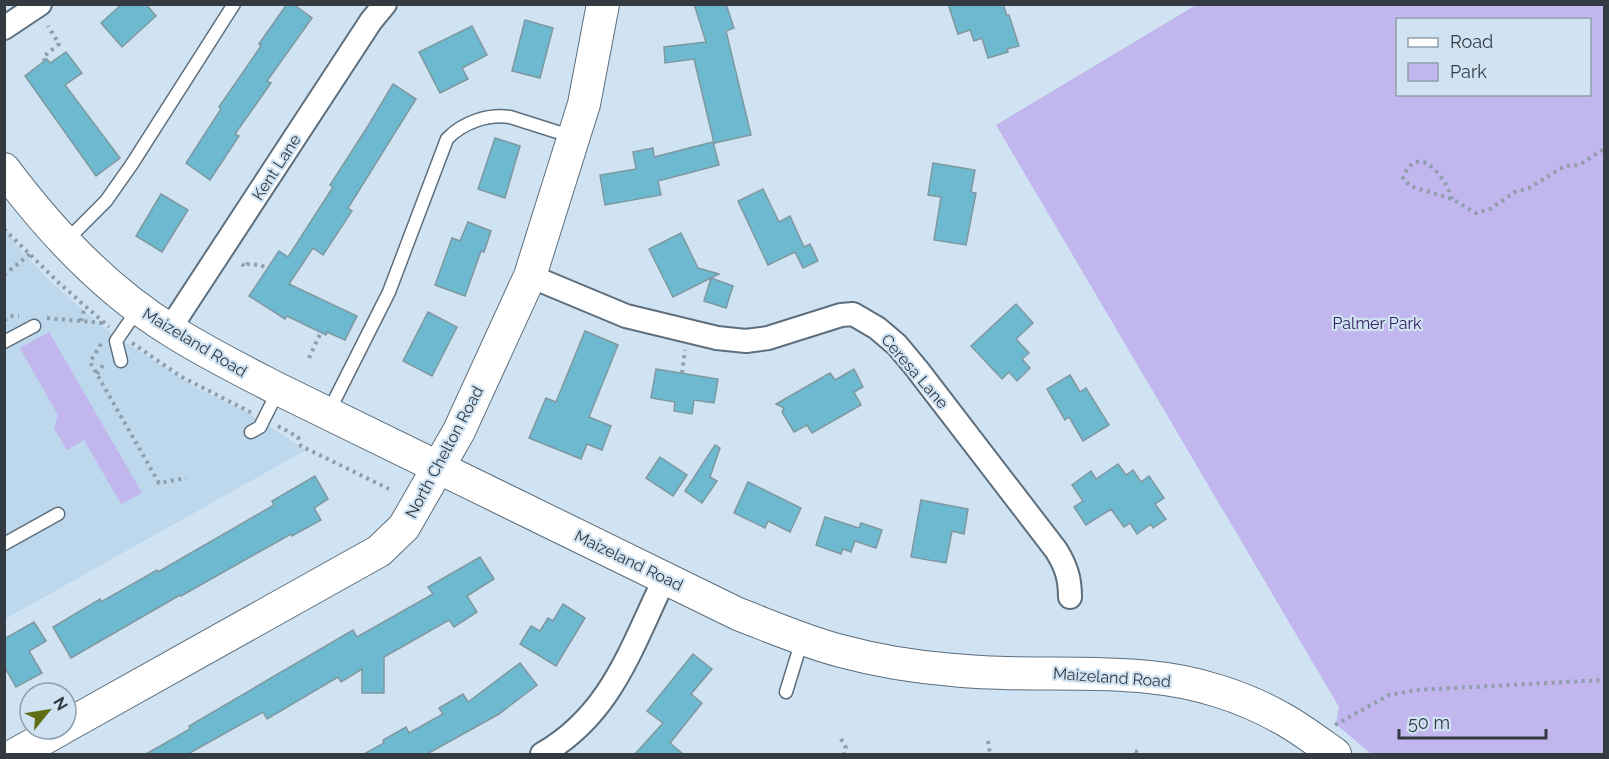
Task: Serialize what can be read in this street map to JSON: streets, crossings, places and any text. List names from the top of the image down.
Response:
{
  "streets": {
    "main road": ["Maizeland Road", "North Chelton Road"],
    "street": ["Kent Lane", "Ceresa Lane"]
  },
  "crossings": [
    ["Kent Lane", "Maizeland Road"],
    ["Maizeland Road", "North Chelton Road"],
    ["Ceresa Lane", "North Chelton Road"]
  ],
  "parks": ["Palmer Park"],
  "legend": ["Road", "Park"],
  "scale_bar": "50 m",
  "north": "top right"
}
